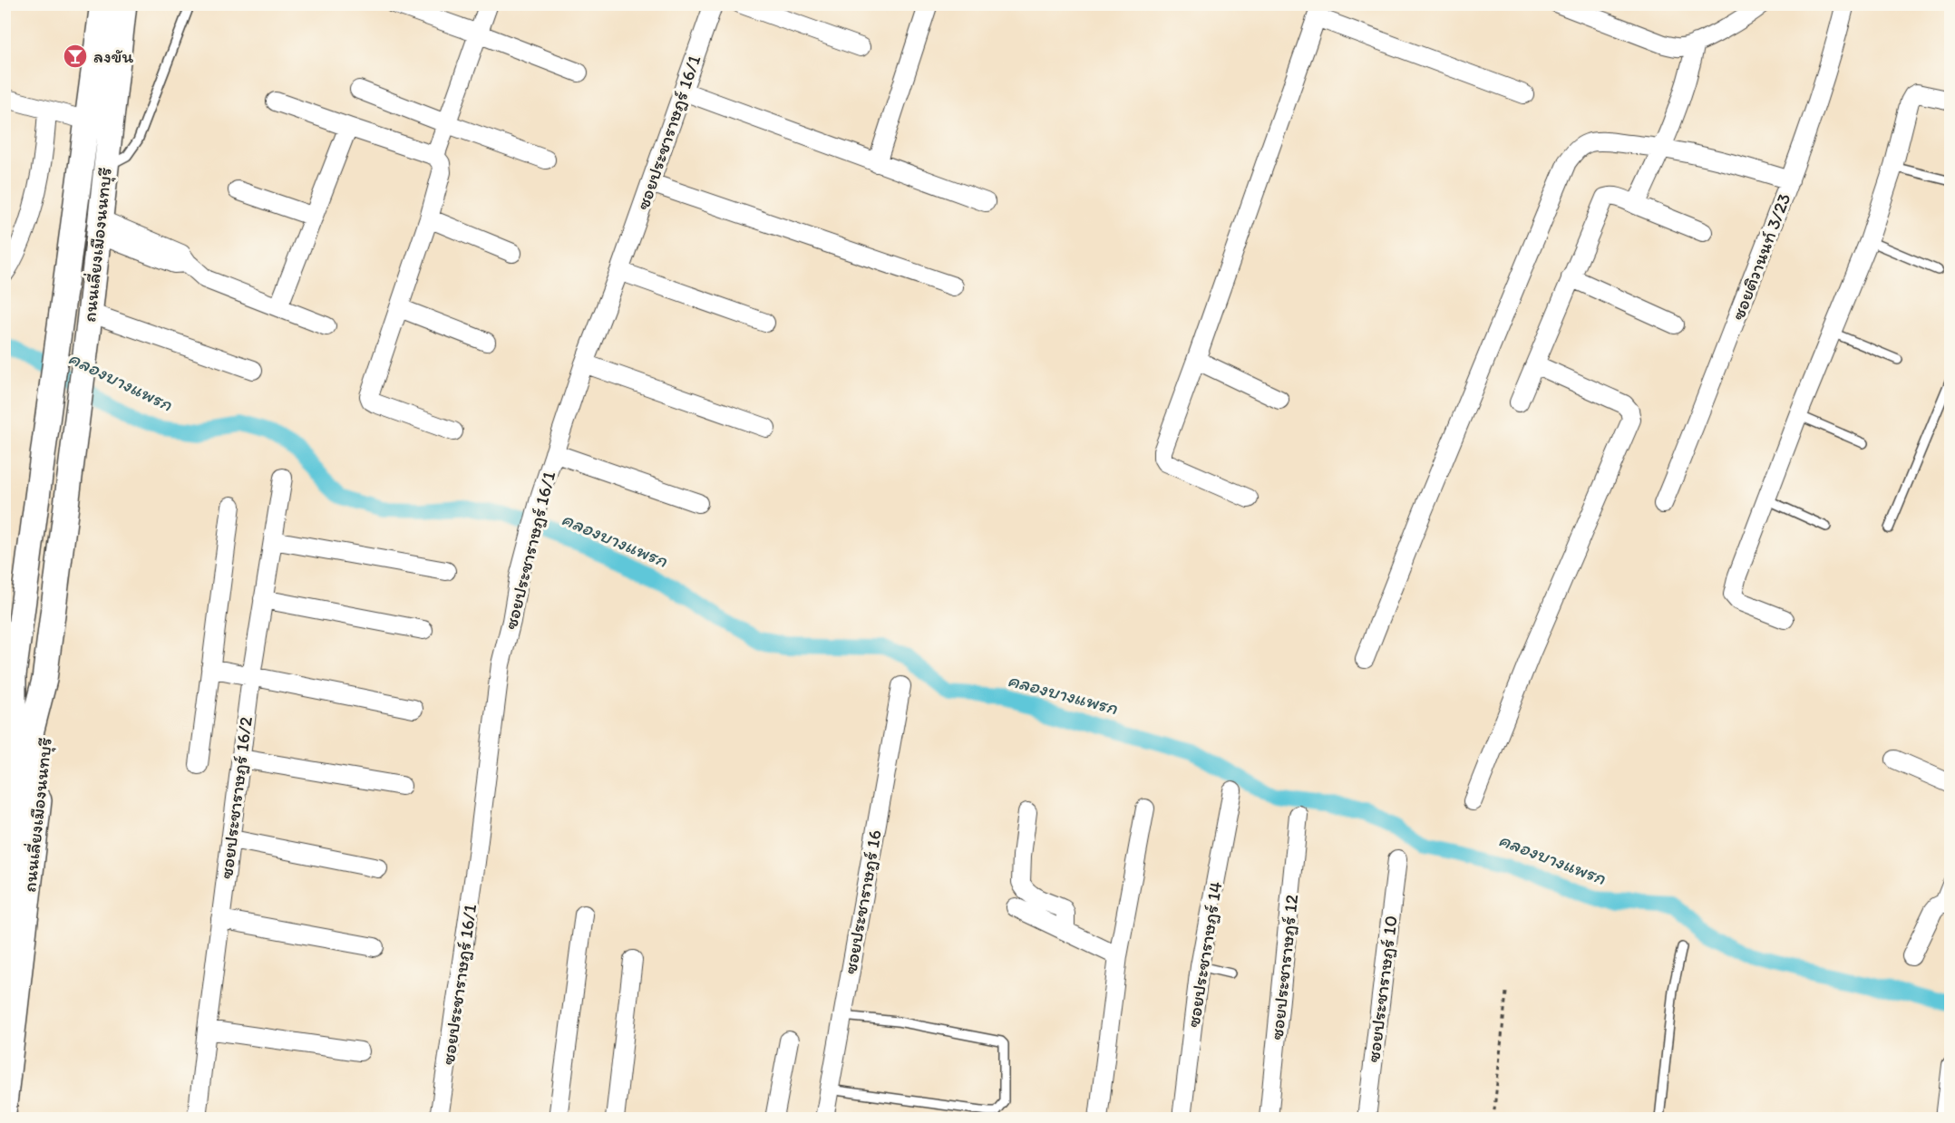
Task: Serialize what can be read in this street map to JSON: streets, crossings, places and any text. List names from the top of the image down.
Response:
{
  "streets": {
    "main road": ["ถนนเลี่ยงเมืองนนทบุรี"],
    "street": [
      "ซอยประชาราษฎร์ 16/1",
      "ซอยติวานนท์ 3/23",
      "ซอยประชาราษฎร์ 16/2",
      "ซอยประชาราษฎร์ 16",
      "ซอยประชาราษฏร์ 14",
      "ซอยประชาราษฏร์ 12",
      "ซอยประชาราษฏร์ 10"
    ]
  },
  "water": ["คลองบางแพรก"],
  "places": {
    "bar": ["ลงขัน"]
  }
}
